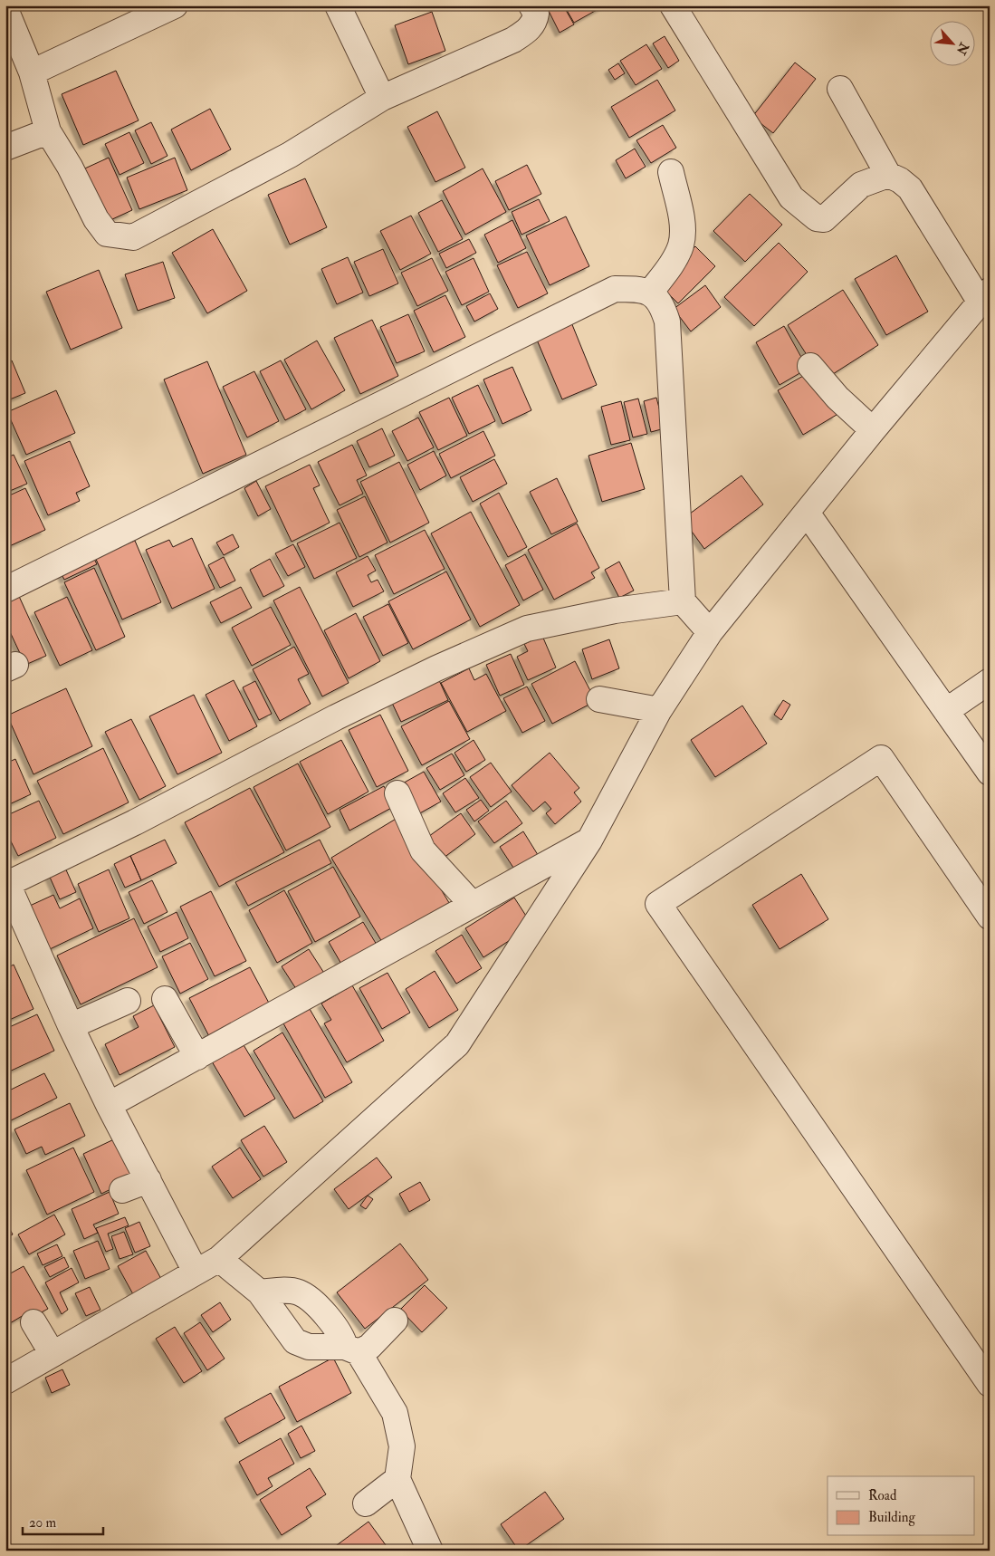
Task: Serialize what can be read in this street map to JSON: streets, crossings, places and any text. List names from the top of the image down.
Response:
{
  "legend": ["Road", "Building"],
  "scale_bar": "20 m",
  "north": "bottom right"
}
